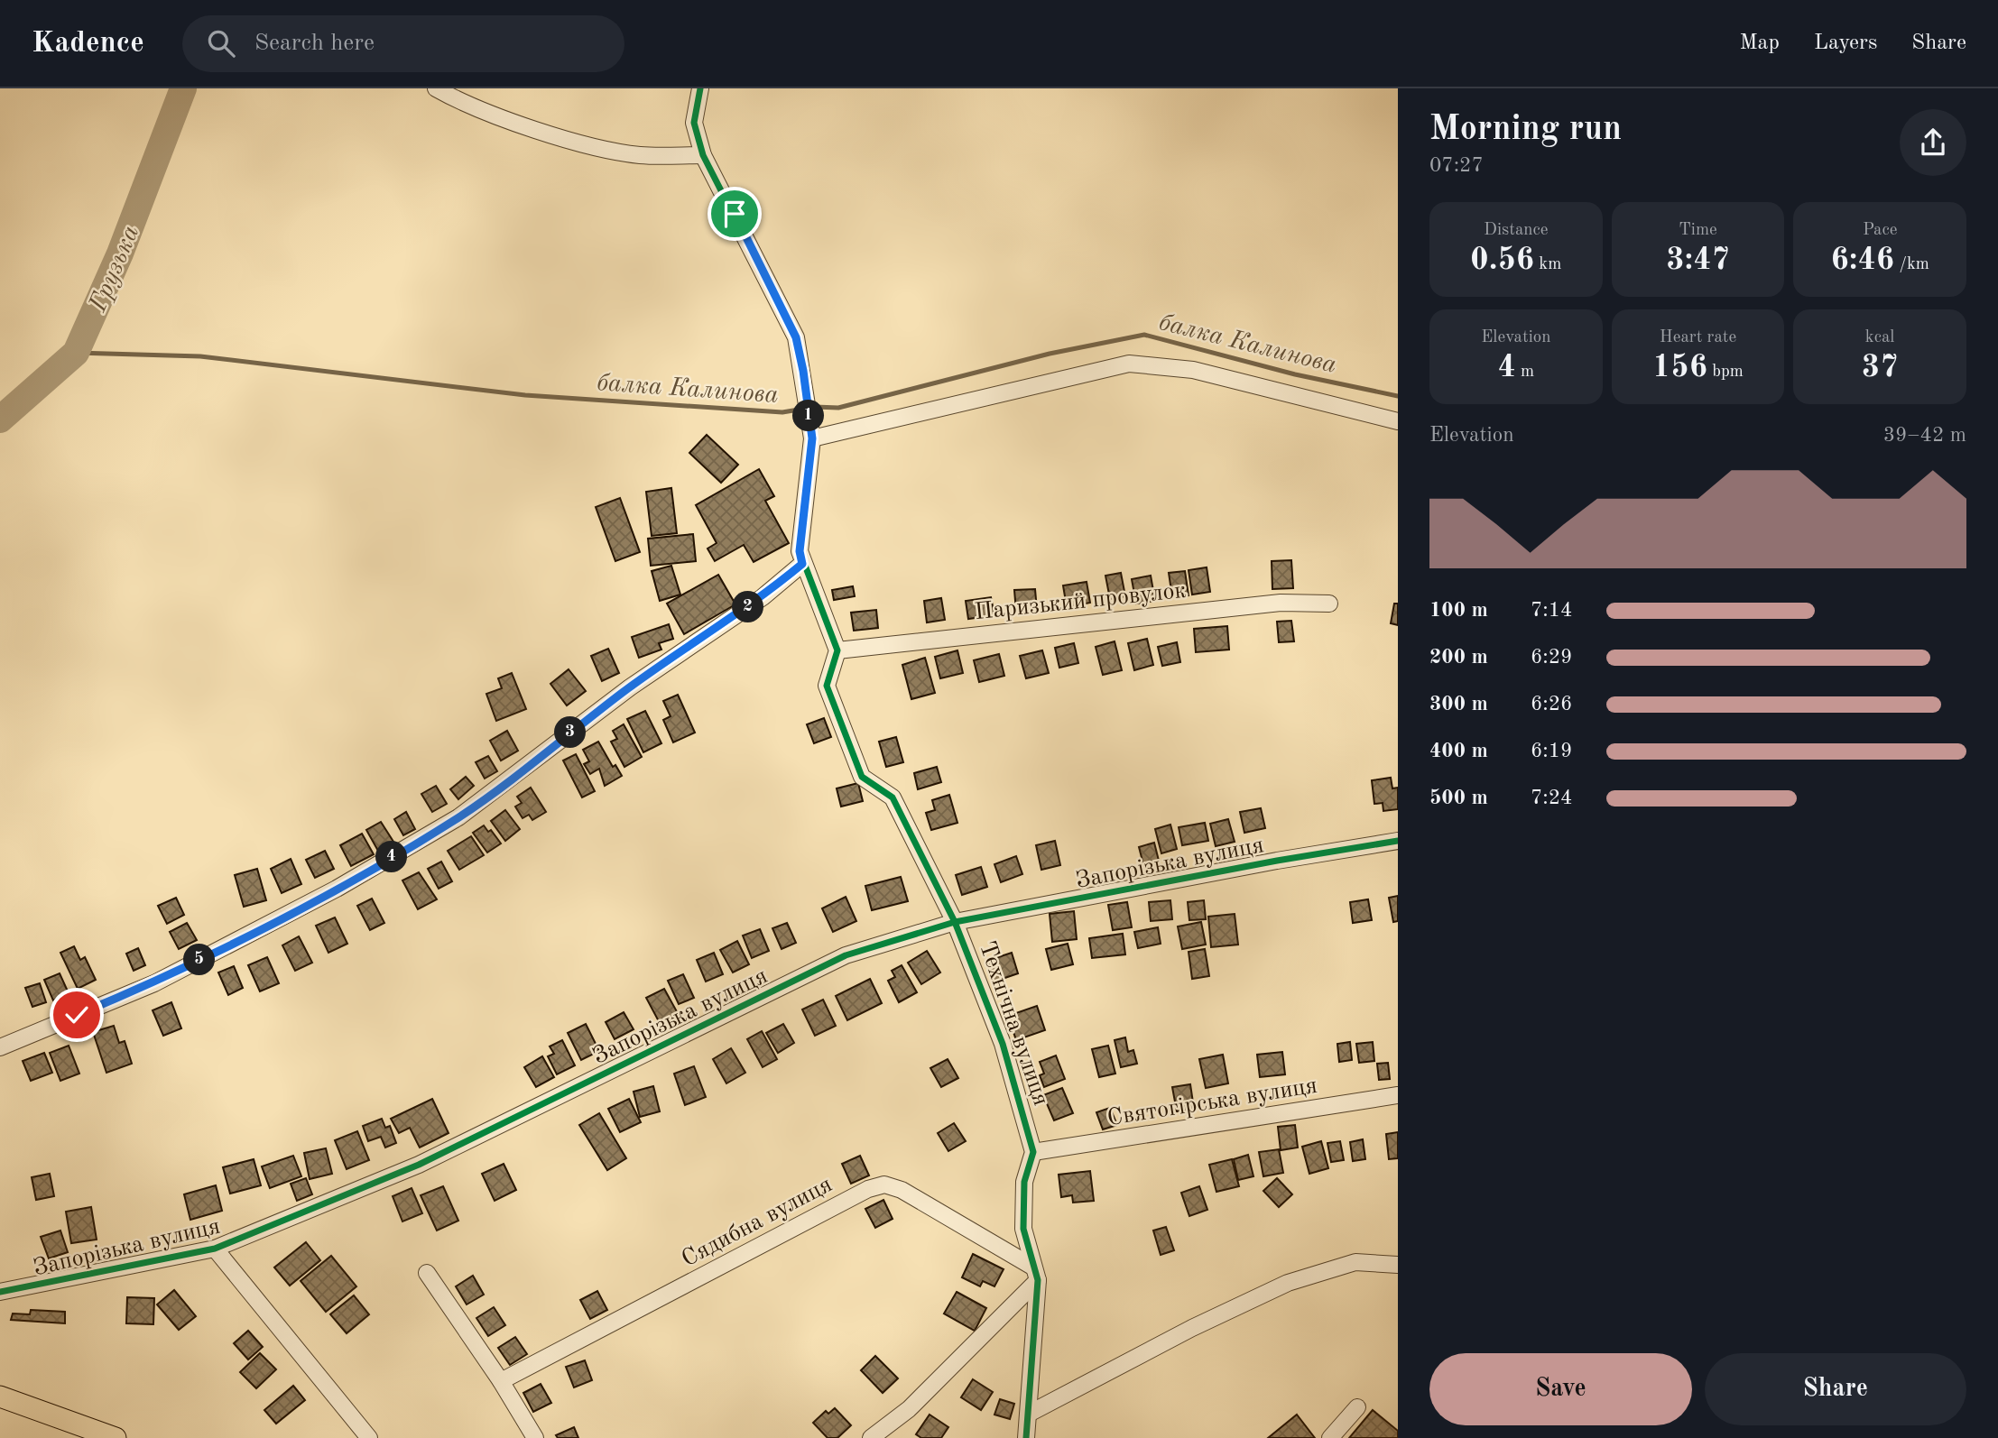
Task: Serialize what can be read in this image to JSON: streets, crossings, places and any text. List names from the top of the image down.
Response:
{
  "streets": {
    "street": [
      "Паризький провулок",
      "Запорізька вулиця",
      "Технічна вулиця",
      "Святогірська вулиця",
      "Сядибна вулиця"
    ]
  },
  "crossings": [
    ["Паризький провулок", "Технічна вулиця"],
    ["Запорізька вулиця", "Технічна вулиця"],
    ["Технічна вулиця", "Святогірська вулиця"]
  ],
  "water": ["Грузька", "балка Калинова"],
  "page": {
    "header": "Kadence",
    "search": "Search here",
    "nav": ["Map", "Layers", "Share"],
    "heading": ["Morning run", "07:27"],
    "stats": [
      ["Distance", "0.56 km"],
      ["Time", "3:47"],
      ["Pace", "6:46 /km"],
      ["Elevation", "4 m"],
      ["Heart rate", "156 bpm"],
      ["kcal", "37"]
    ],
    "pins": [
      "1",
      "2",
      "3",
      "4",
      "5"
    ],
    "chart": ["Elevation", "39–42 m"],
    "list": [
      {
        "name": "100 m",
        "note": "7:14"
      },
      {
        "name": "200 m",
        "note": "6:29"
      },
      {
        "name": "300 m",
        "note": "6:26"
      },
      {
        "name": "400 m",
        "note": "6:19"
      },
      {
        "name": "500 m",
        "note": "7:24"
      }
    ],
    "buttons": ["Save", "Share"]
  }
}
